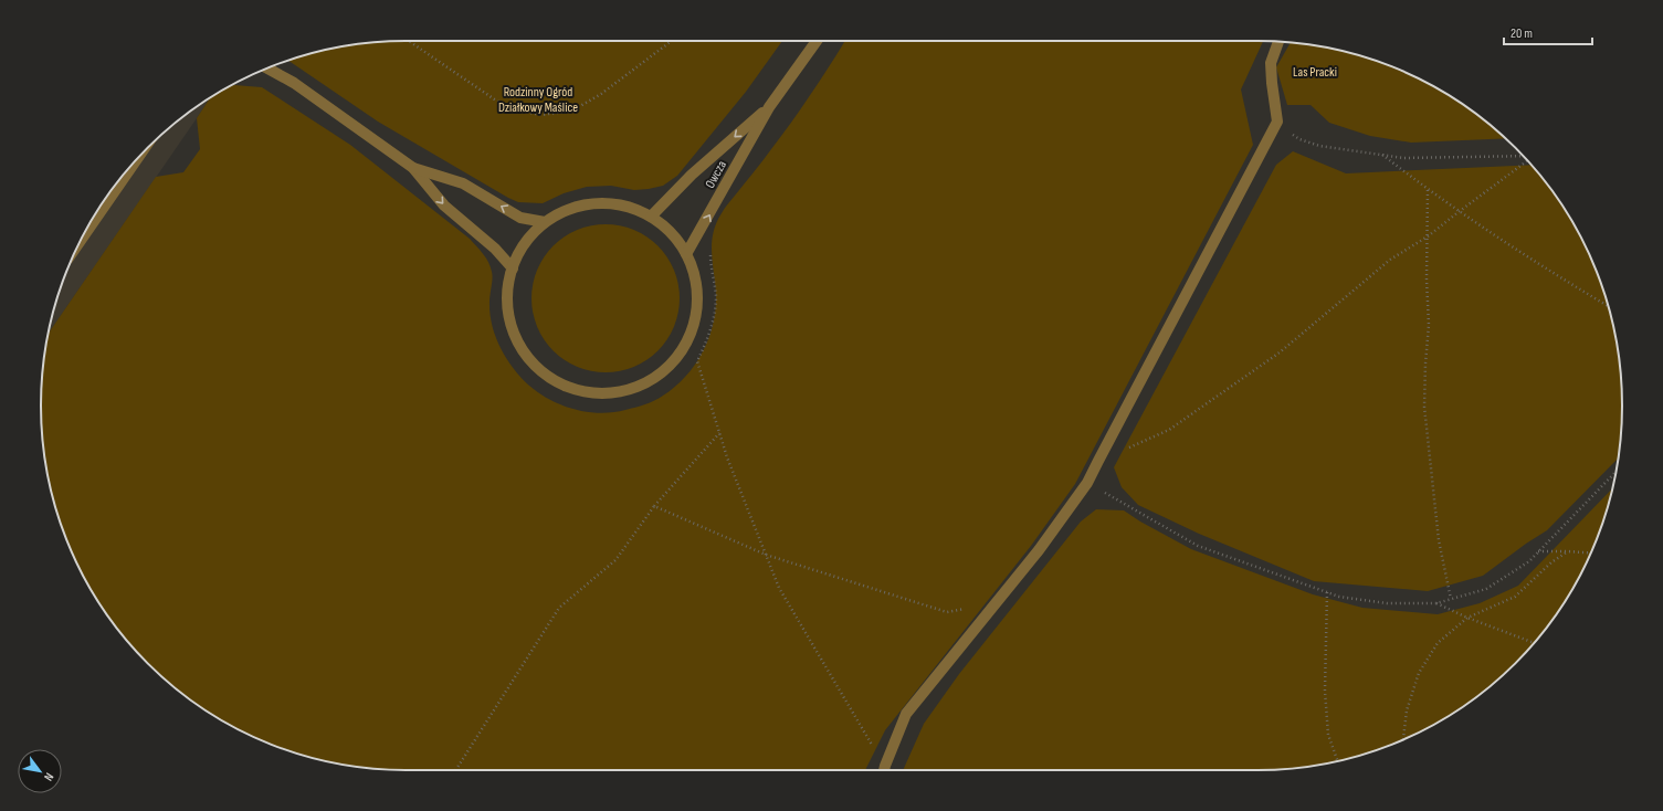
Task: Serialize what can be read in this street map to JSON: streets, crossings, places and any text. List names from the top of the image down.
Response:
{
  "streets": {
    "street": ["Owcza"]
  },
  "parks": ["Las Pracki", "Rodzinny Ogród Działkowy Maślice"],
  "scale_bar": "20 m",
  "north": "bottom right"
}
